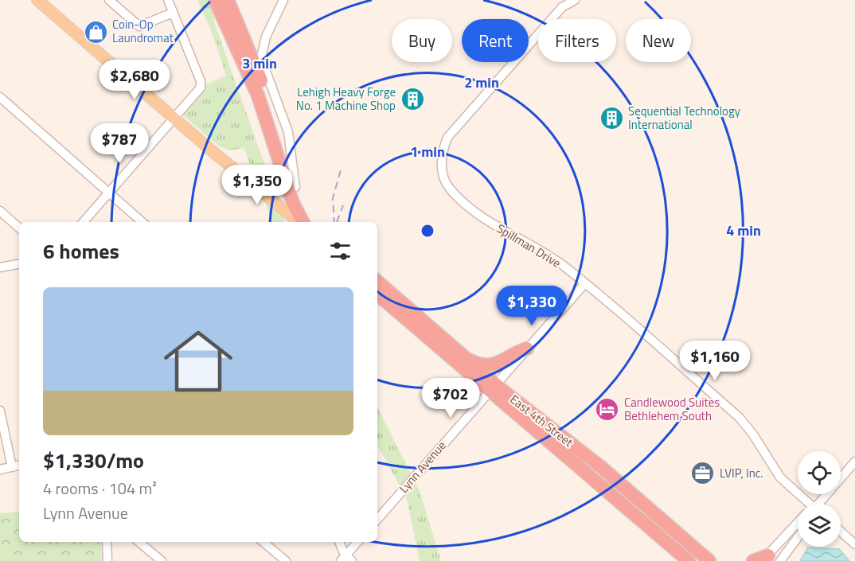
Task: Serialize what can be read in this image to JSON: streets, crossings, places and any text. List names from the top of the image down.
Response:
{
  "streets": {
    "highway": ["East 4th Street"],
    "street": ["Spillman Drive", "Lynn Avenue"]
  },
  "crossings": [
    ["Spillman Drive", "Lynn Avenue"],
    ["East 4th Street", "Lynn Avenue"]
  ],
  "places": {
    "shop": ["Coin-Op Laundromat"],
    "building": ["Lehigh Heavy Forge No. 1 Machine Shop", "Sequential Technology International"],
    "hotel": ["Candlewood Suites Bethlehem South"],
    "office": ["LVIP, Inc."]
  },
  "page": {
    "chip": [
      "Buy",
      "Rent",
      "Filters",
      "New"
    ],
    "price": [
      "$2,680",
      "$787",
      "$1,350",
      "$1,330",
      "$1,160",
      "$702"
    ],
    "heading": "6 homes",
    "list": [
      {
        "name": "$1,330/mo",
        "note": "4 rooms · 104 m² · Lynn Avenue"
      }
    ]
  },
  "rings": [
    "3 min",
    "2 min",
    "1 min",
    "4 min"
  ]
}
